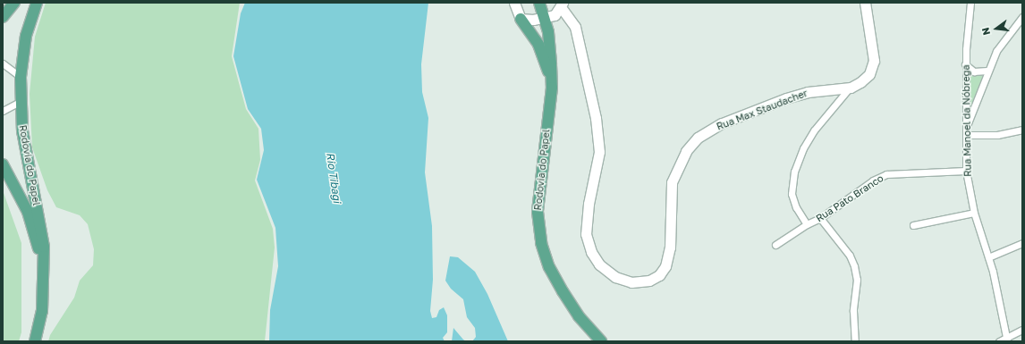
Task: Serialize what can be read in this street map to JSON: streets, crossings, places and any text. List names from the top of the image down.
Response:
{
  "streets": {
    "main road": ["Rua Max Staudacher", "Rodovia do Papel"],
    "street": ["Rua Manoel da Nóbrega", "Rua Pato Branco"]
  },
  "crossings": [
    ["Rua Max Staudacher", "Rua Pato Branco"],
    ["Rua Manoel da Nóbrega", "Rua Pato Branco"]
  ],
  "water": ["Rio Tibagi"],
  "north": "left"
}
